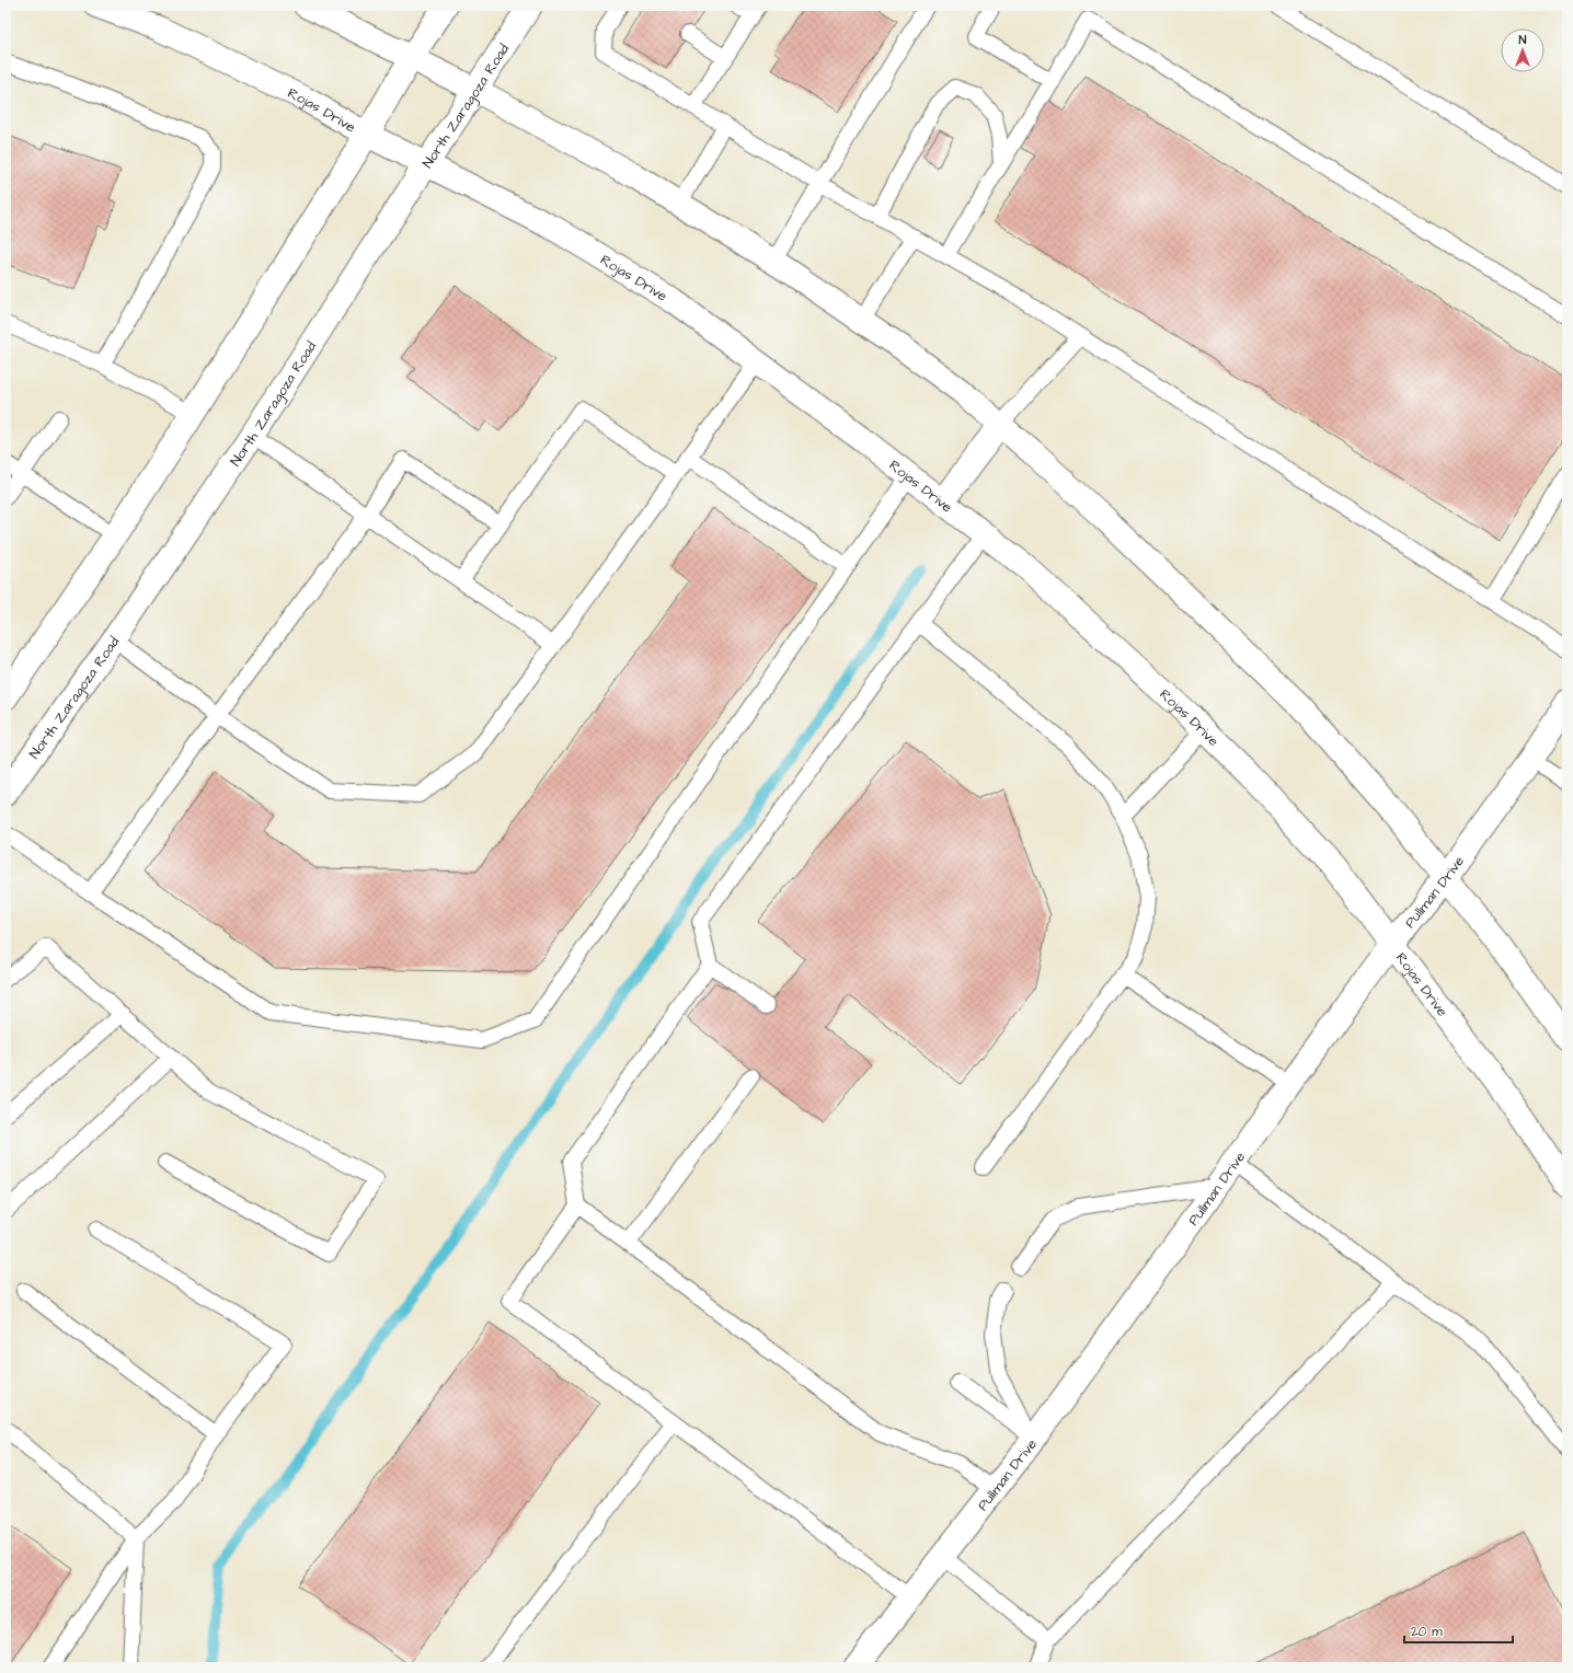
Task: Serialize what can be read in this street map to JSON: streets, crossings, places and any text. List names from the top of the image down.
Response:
{
  "streets": {
    "main road": ["North Zaragoza Road", "Rojas Drive", "Pullman Drive"]
  },
  "crossings": [
    ["North Zaragoza Road", "Rojas Drive"],
    ["Rojas Drive", "Pullman Drive"]
  ],
  "scale_bar": "20 m",
  "north": "top"
}
